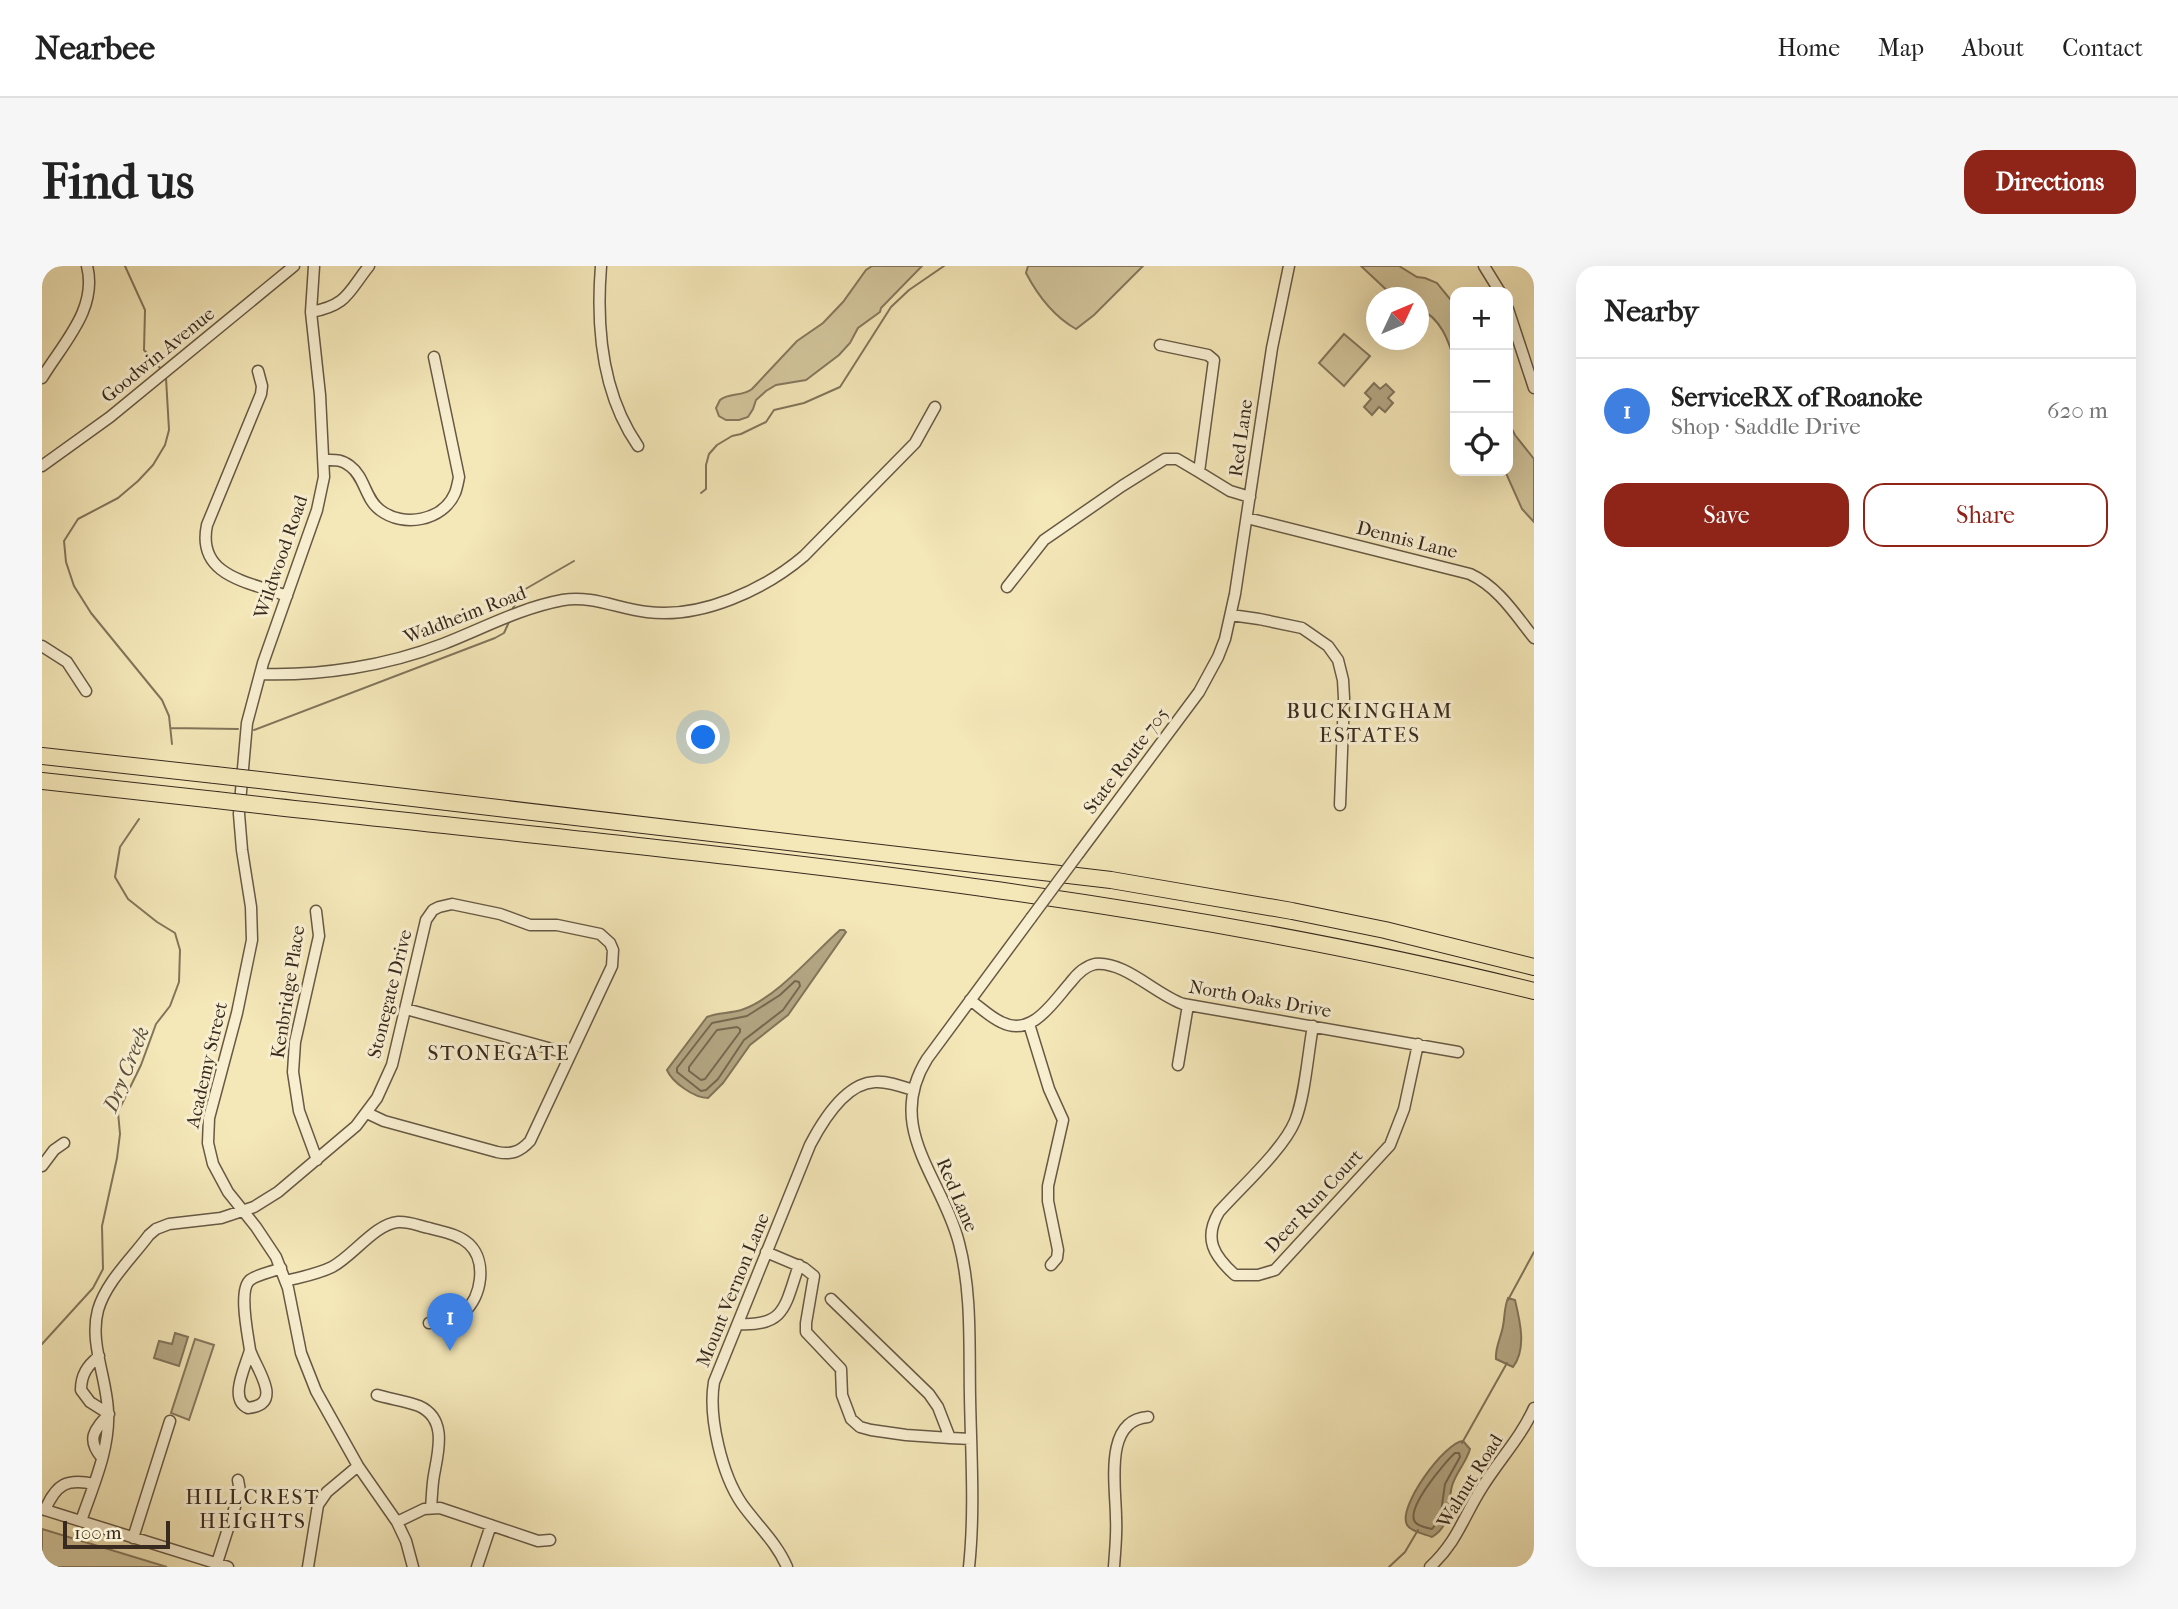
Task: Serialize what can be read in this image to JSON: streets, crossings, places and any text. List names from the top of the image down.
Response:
{
  "streets": {
    "street": [
      "Goodwin Avenue",
      "Red Lane",
      "Dennis Lane",
      "Wildwood Road",
      "Waldheim Road",
      "State Route 705",
      "Kenbridge Place",
      "Stonegate Drive",
      "North Oaks Drive",
      "Academy Street",
      "Deer Run Court",
      "Mount Vernon Lane",
      "Walnut Road"
    ]
  },
  "crossings": [
    ["Red Lane", "Dennis Lane"],
    ["Red Lane", "State Route 705"],
    ["Red Lane", "Mount Vernon Lane"],
    ["Wildwood Road", "Waldheim Road"],
    ["Wildwood Road", "Academy Street"],
    ["Kenbridge Place", "Stonegate Drive"],
    ["Stonegate Drive", "Academy Street"],
    ["North Oaks Drive", "Deer Run Court"]
  ],
  "districts": ["BUCKINGHAM ESTATES", "STONEGATE", "HILLCREST HEIGHTS"],
  "water": ["Dry Creek"],
  "scale_bar": "100 m",
  "north": "top right",
  "page": {
    "header": "Nearbee",
    "nav": [
      "Home",
      "Map",
      "About",
      "Contact"
    ],
    "buttons": [
      "Directions",
      ["Save", "Share"]
    ],
    "title": "Find us",
    "heading": "Nearby",
    "map_buttons": ["+", "−"],
    "list": [
      {
        "mark": "1",
        "name": "ServiceRX of Roanoke",
        "note": "Shop · Saddle Drive",
        "value": "620 m"
      }
    ],
    "pins": "1",
    "scale": "100 m"
  }
}
